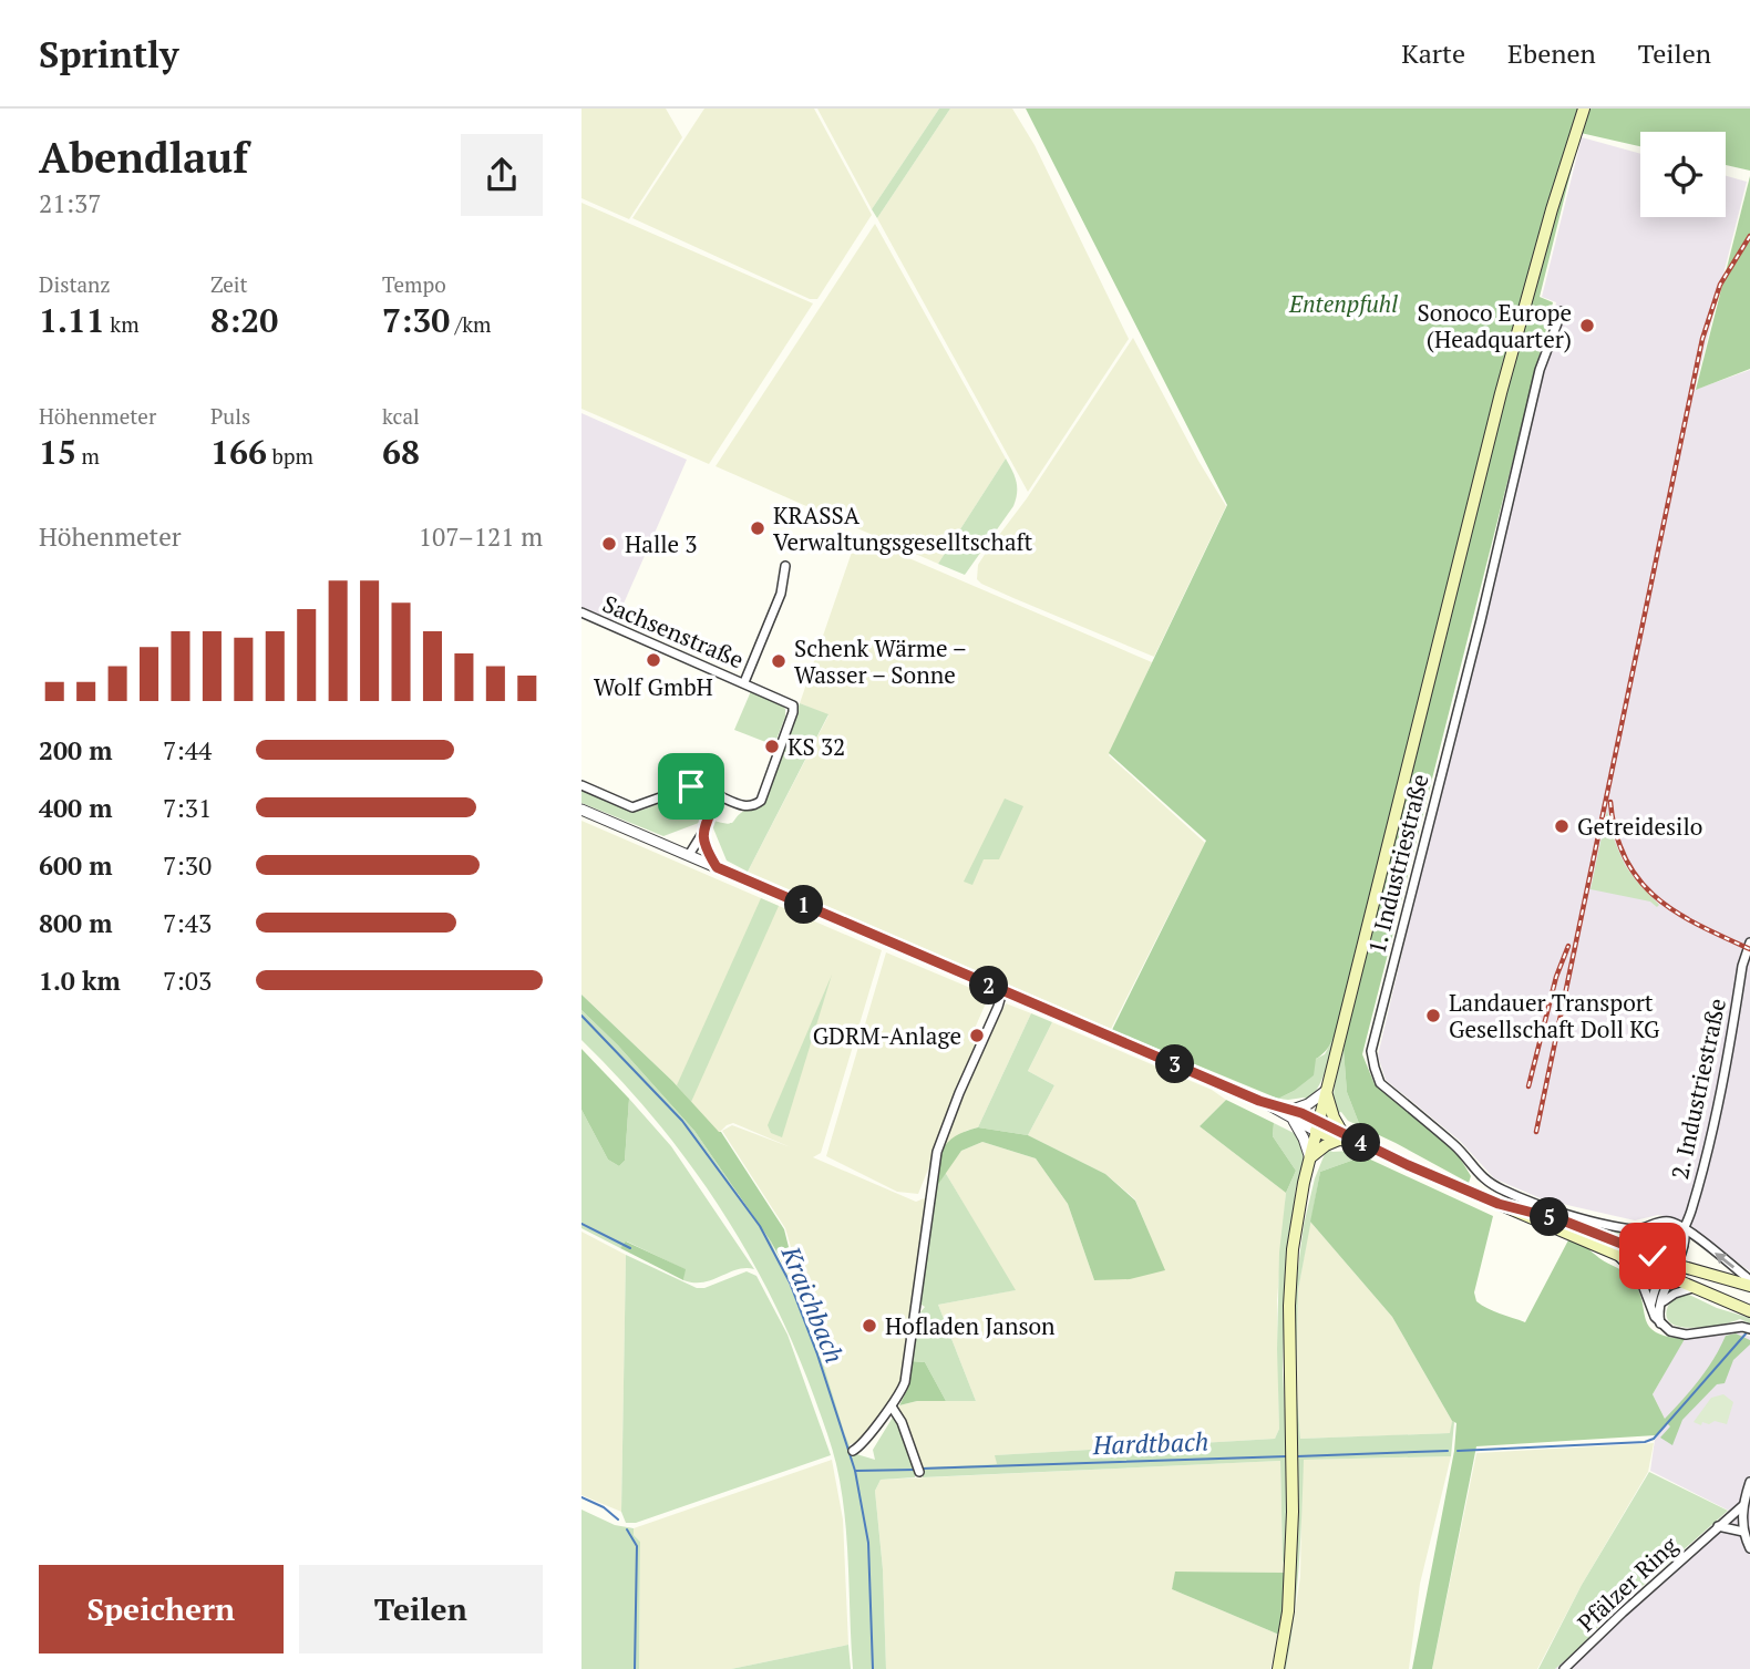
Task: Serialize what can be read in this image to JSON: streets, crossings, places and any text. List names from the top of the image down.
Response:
{
  "streets": {
    "street": [
      "Sachsenstraße",
      "1. Industriestraße",
      "2. Industriestraße",
      "Pfälzer Ring"
    ]
  },
  "crossings": [
    ["1. Industriestraße", "2. Industriestraße"]
  ],
  "water": ["Kraichbach", "Hardtbach"],
  "parks": ["Entenpfuhl"],
  "places": [
    "Sonoco Europe (Headquarter)",
    "KRASSA Verwaltungsgeselltschaft",
    "Halle 3",
    "Wolf GmbH",
    "Schenk Wärme – Wasser – Sonne",
    "KS 32",
    "Getreidesilo",
    "Landauer Transport Gesellschaft Doll KG",
    "GDRM-Anlage",
    "Hofladen Janson"
  ],
  "page": {
    "header": "Sprintly",
    "nav": ["Karte", "Ebenen", "Teilen"],
    "heading": ["Abendlauf", "21:37"],
    "stats": [
      ["Distanz", "1.11 km"],
      ["Zeit", "8:20"],
      ["Tempo", "7:30 /km"],
      ["Höhenmeter", "15 m"],
      ["Puls", "166 bpm"],
      ["kcal", "68"]
    ],
    "chart": ["Höhenmeter", "107–121 m"],
    "list": [
      {
        "name": "200 m",
        "note": "7:44"
      },
      {
        "name": "400 m",
        "note": "7:31"
      },
      {
        "name": "600 m",
        "note": "7:30"
      },
      {
        "name": "800 m",
        "note": "7:43"
      },
      {
        "name": "1.0 km",
        "note": "7:03"
      }
    ],
    "pins": [
      "1",
      "2",
      "3",
      "4",
      "5"
    ],
    "buttons": ["Speichern", "Teilen"]
  }
}
